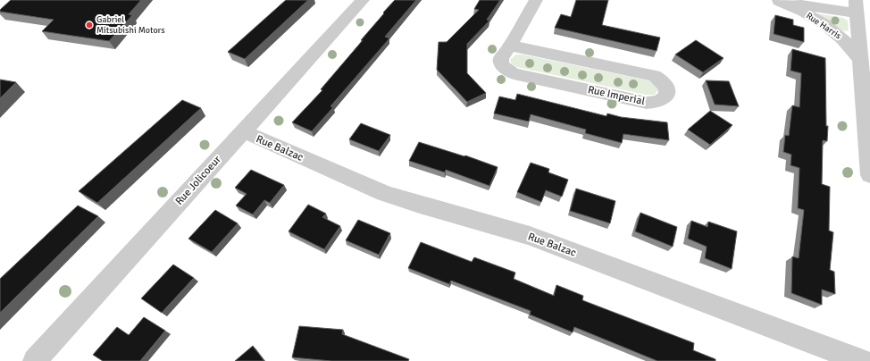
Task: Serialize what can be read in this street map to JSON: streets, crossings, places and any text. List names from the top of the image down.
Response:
{
  "streets": {
    "street": [
      "Rue Harris",
      "Rue Imperial",
      "Rue Balzac",
      "Rue Jolicoeur"
    ]
  },
  "crossings": [
    ["Rue Balzac", "Rue Jolicoeur"]
  ],
  "places": ["Gabriel Mitsubishi Motors"]
}
